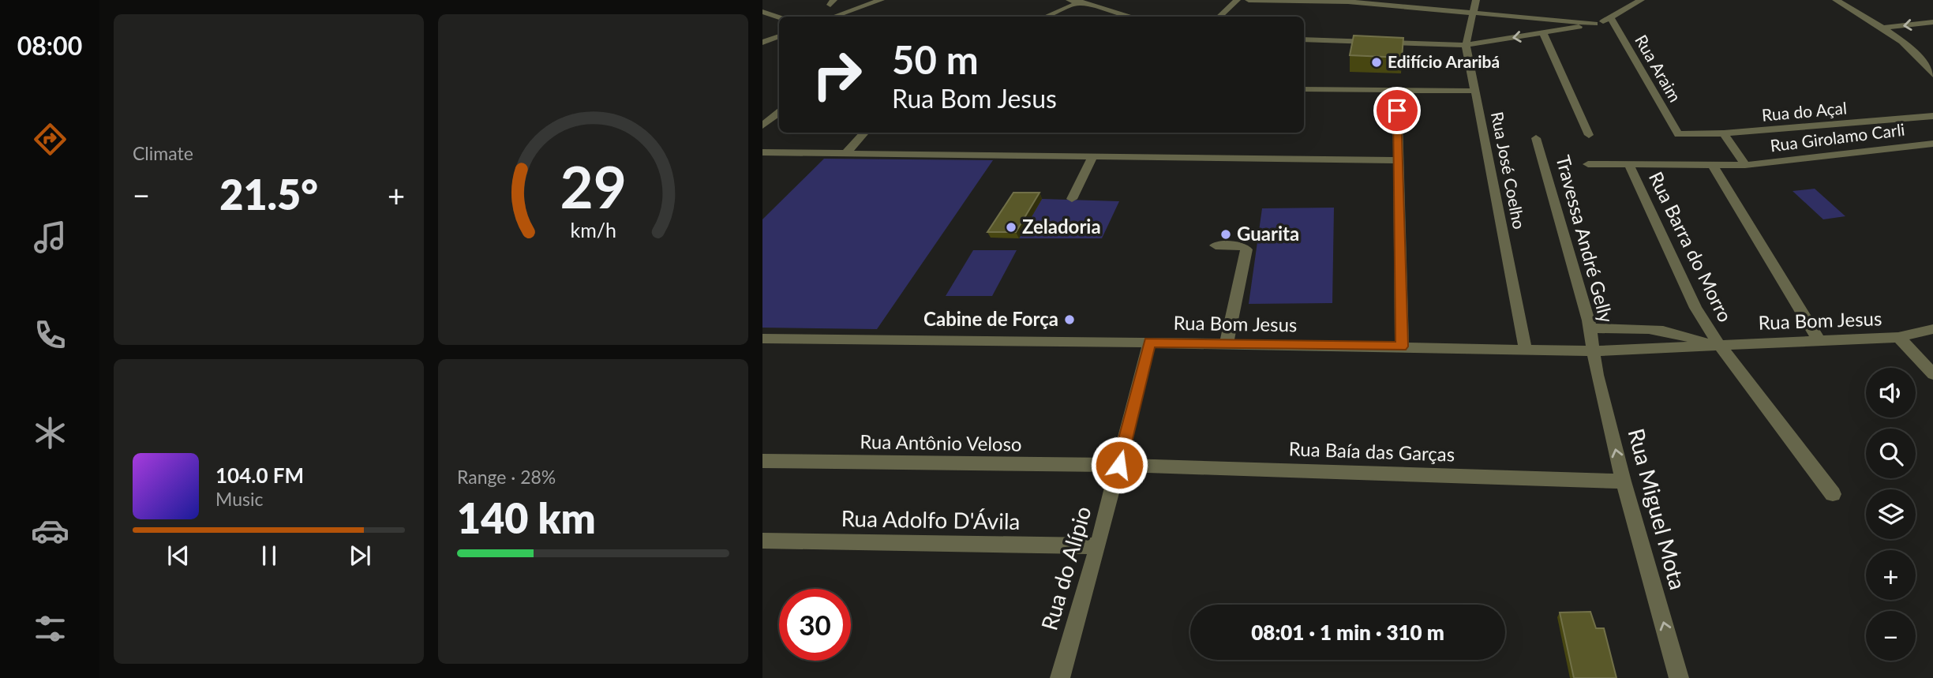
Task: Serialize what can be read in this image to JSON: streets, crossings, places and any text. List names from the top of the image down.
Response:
{
  "streets": {
    "street": [
      "Rua Araim",
      "Rua do Açal",
      "Rua Girolamo Carli",
      "Rua José Coelho",
      "Travessa André Gelly",
      "Rua Barra do Morro",
      "Rua Bom Jesus",
      "Rua Antônio Veloso",
      "Rua Baía das Garças",
      "Rua Miguel Mota",
      "Rua Adolfo D'Ávila",
      "Rua do Alípio"
    ]
  },
  "crossings": [
    ["Rua Araim", "Rua do Açal"],
    ["Rua do Açal", "Rua Girolamo Carli"],
    ["Rua Girolamo Carli", "Rua Barra do Morro"],
    ["Rua José Coelho", "Rua Bom Jesus"],
    ["Travessa André Gelly", "Rua Bom Jesus"],
    ["Travessa André Gelly", "Rua Miguel Mota"],
    ["Rua Barra do Morro", "Rua Bom Jesus"],
    ["Rua Bom Jesus", "Rua Miguel Mota"],
    ["Rua Bom Jesus", "Rua do Alípio"],
    ["Rua Antônio Veloso", "Rua Baía das Garças"],
    ["Rua Antônio Veloso", "Rua do Alípio"],
    ["Rua Baía das Garças", "Rua Miguel Mota"],
    ["Rua Baía das Garças", "Rua do Alípio"],
    ["Rua Adolfo D'Ávila", "Rua do Alípio"]
  ],
  "one_way": ["Rua Miguel Mota"],
  "places": [
    "Edifício Araribá",
    "Zeladoria",
    "Guarita",
    "Cabine de Força"
  ],
  "page": {
    "tabs": "08:00",
    "tile": [
      "Climate",
      ["Range · 28%", "140 km"]
    ],
    "turn": ["50 m", "Rua Bom Jesus"],
    "heat": ["−", "21.5°", "+"],
    "map_buttons": ["+", "−"],
    "song": ["104.0 FM", "Music"],
    "limit": "30",
    "trip": "08:01 · 1 min · 310 m",
    "gauge": ["29", "km/h"]
  }
}
